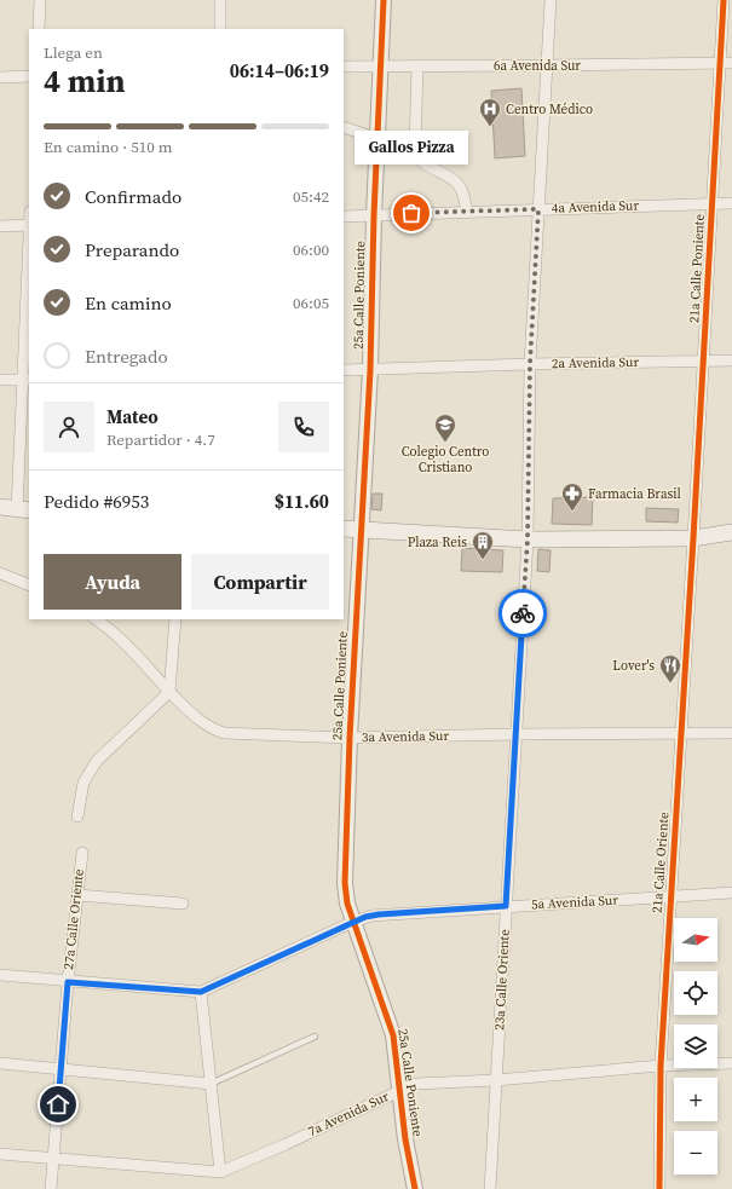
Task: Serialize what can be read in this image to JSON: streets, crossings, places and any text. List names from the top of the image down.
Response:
{
  "streets": {
    "street": [
      "6a Avenida Sur",
      "4a Avenida Sur",
      "21a Calle Poniente",
      "25a Calle Poniente",
      "2a Avenida Sur",
      "3a Avenida Sur",
      "21a Calle Oriente",
      "5a Avenida Sur",
      "27a Calle Oriente",
      "23a Calle Oriente",
      "7a Avenida Sur"
    ]
  },
  "crossings": [
    ["6a Avenida Sur", "21a Calle Poniente"],
    ["6a Avenida Sur", "25a Calle Poniente"],
    ["6a Avenida Sur", "23a Calle Oriente"],
    ["4a Avenida Sur", "21a Calle Poniente"],
    ["4a Avenida Sur", "25a Calle Poniente"],
    ["4a Avenida Sur", "23a Calle Oriente"],
    ["21a Calle Poniente", "2a Avenida Sur"],
    ["21a Calle Poniente", "21a Calle Oriente"],
    ["25a Calle Poniente", "2a Avenida Sur"],
    ["25a Calle Poniente", "3a Avenida Sur"],
    ["25a Calle Poniente", "5a Avenida Sur"],
    ["25a Calle Poniente", "7a Avenida Sur"],
    ["2a Avenida Sur", "23a Calle Oriente"],
    ["3a Avenida Sur", "21a Calle Oriente"],
    ["3a Avenida Sur", "23a Calle Oriente"],
    ["21a Calle Oriente", "5a Avenida Sur"],
    ["21a Calle Oriente", "7a Avenida Sur"],
    ["5a Avenida Sur", "27a Calle Oriente"],
    ["5a Avenida Sur", "23a Calle Oriente"],
    ["27a Calle Oriente", "7a Avenida Sur"],
    ["23a Calle Oriente", "7a Avenida Sur"]
  ],
  "places": {
    "hospital": ["Centro Médico"],
    "other": ["Gallos Pizza"],
    "school or university": ["Colegio Centro Cristiano"],
    "pharmacy": ["Farmacia Brasil"],
    "building": ["Plaza Reis"],
    "restaurant": ["Lover's"]
  },
  "north": "right",
  "page": {
    "heading": ["4 min", "Llega en", "06:14–06:19"],
    "panel": [
      "Mateo",
      "Repartidor · 4.7",
      "Pedido #6953",
      "$11.60"
    ],
    "bar": "En camino · 510 m",
    "bubble": "Gallos Pizza",
    "list": [
      ["Confirmado", "05:42"],
      ["Preparando", "06:00"],
      ["En camino", "06:05"],
      "Entregado"
    ],
    "buttons": ["Ayuda", "Compartir"],
    "map_buttons": ["+", "−"]
  }
}
